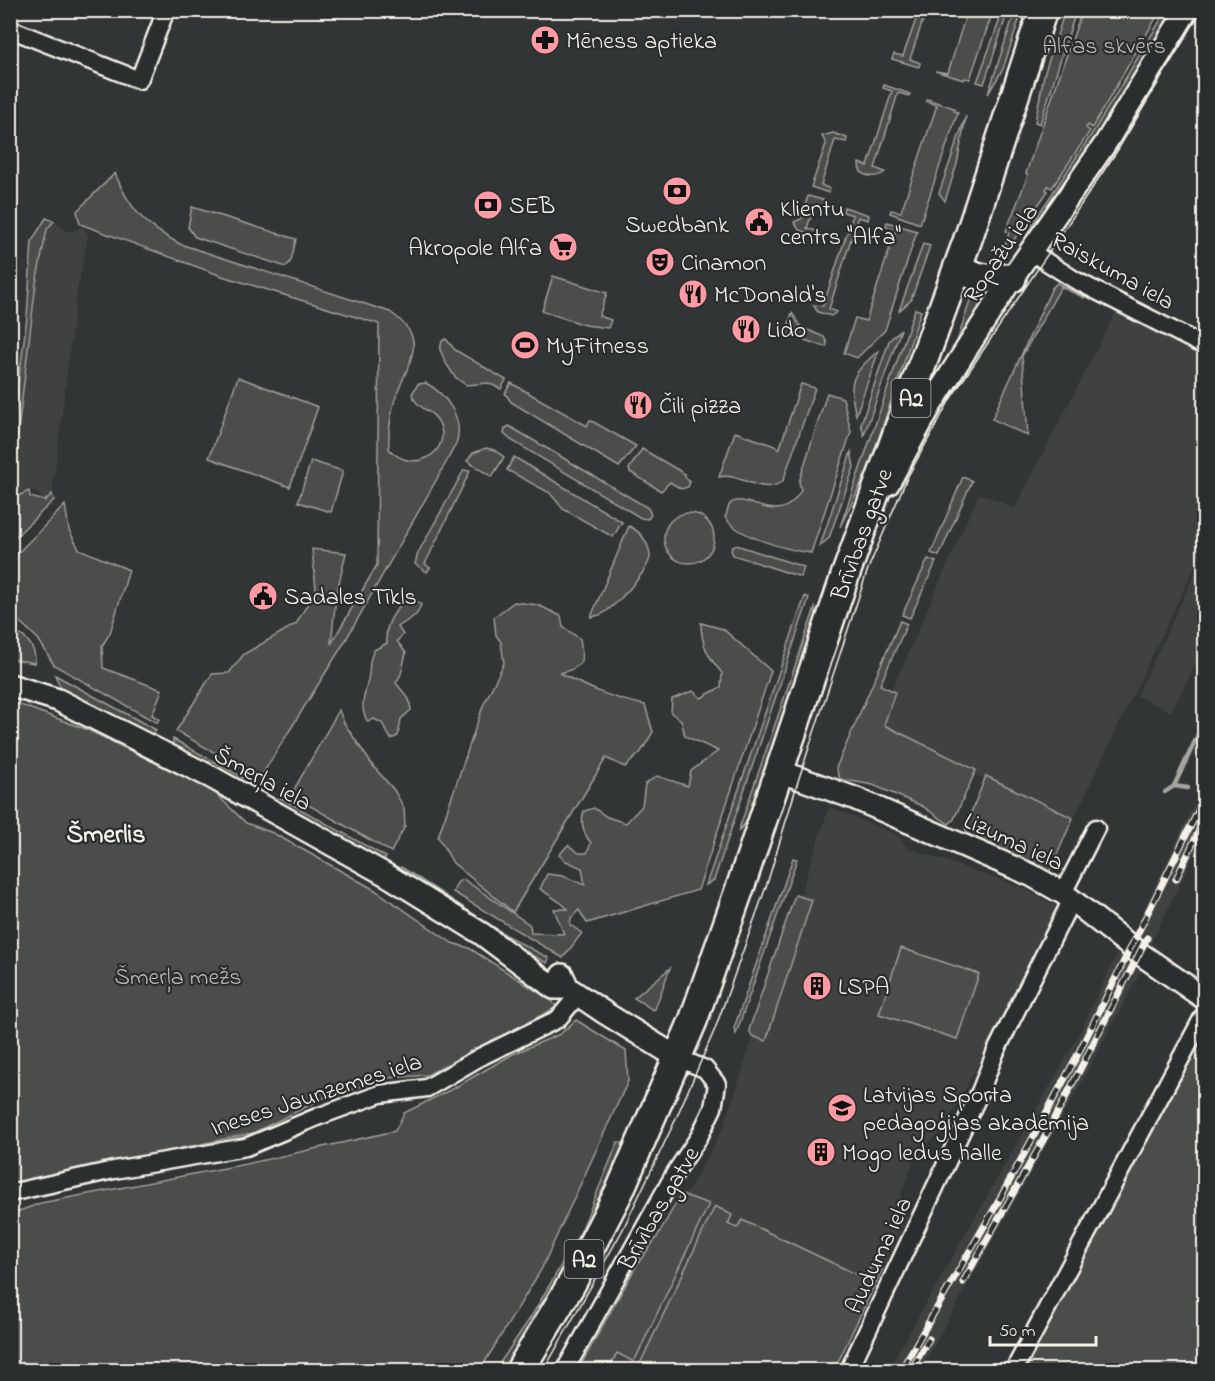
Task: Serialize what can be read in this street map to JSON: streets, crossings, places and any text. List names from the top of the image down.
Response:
{
  "streets": {
    "highway": ["A2", "Brīvības gatve"],
    "street": [
      "Ropažu iela",
      "Raiskuma iela",
      "Šmerļa iela",
      "Lizuma iela",
      "Ineses Jaunzemes iela",
      "Auduma iela"
    ]
  },
  "crossings": [
    ["Ropažu iela", "Raiskuma iela"],
    ["Ropažu iela", "Brīvības gatve"],
    ["Brīvības gatve", "Šmerļa iela"],
    ["Brīvības gatve", "Lizuma iela"],
    ["Šmerļa iela", "Ineses Jaunzemes iela"],
    ["Lizuma iela", "Auduma iela"]
  ],
  "districts": ["Šmerlis"],
  "parks": ["Alfas skvērs", "Šmerļa mežs"],
  "places": {
    "pharmacy": ["Mēness aptieka"],
    "bank": ["Swedbank", "SEB"],
    "public building": ["Klientu centrs \"Alfa\"", "Sadales Tīkls"],
    "supermarket": ["Akropole Alfa"],
    "theatre": ["Cinamon"],
    "restaurant": ["McDonald's", "Lido", "Čili pizza"],
    "sports": ["MyFitness"],
    "building": ["LSPA", "Mogo ledus halle"],
    "school or university": ["Latvijas Sporta pedagoģijas akadēmija"]
  },
  "scale_bar": "50 m"
}
